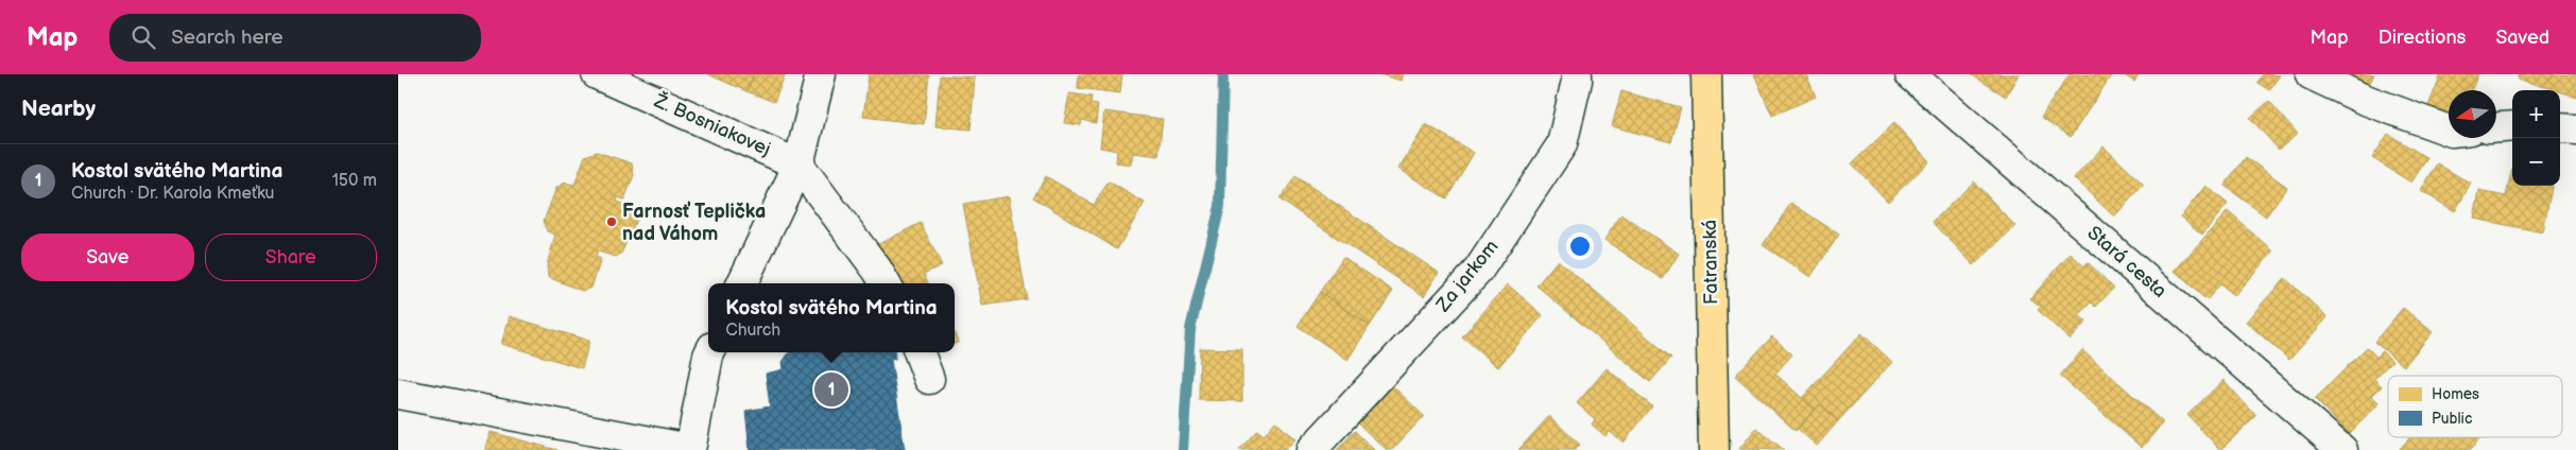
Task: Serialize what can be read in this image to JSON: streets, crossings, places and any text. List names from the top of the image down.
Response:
{
  "streets": {
    "main road": ["Fatranská"],
    "street": ["Ž. Bosniakovej", "Stará cesta", "Za jarkom"]
  },
  "places": ["Farnosť Teplička nad Váhom"],
  "legend": ["Homes", "Public"],
  "north": "left",
  "page": {
    "header": "Map",
    "search": "Search here",
    "nav": ["Map", "Directions", "Saved"],
    "heading": "Nearby",
    "map_buttons": ["+", "−"],
    "list": [
      {
        "mark": "1",
        "name": "Kostol svätého Martina",
        "note": "Church · Dr. Karola Kmeťku",
        "value": "150 m"
      }
    ],
    "buttons": ["Save", "Share"],
    "popup": ["Kostol svätého Martina", "Church"],
    "pins": "1"
  }
}
